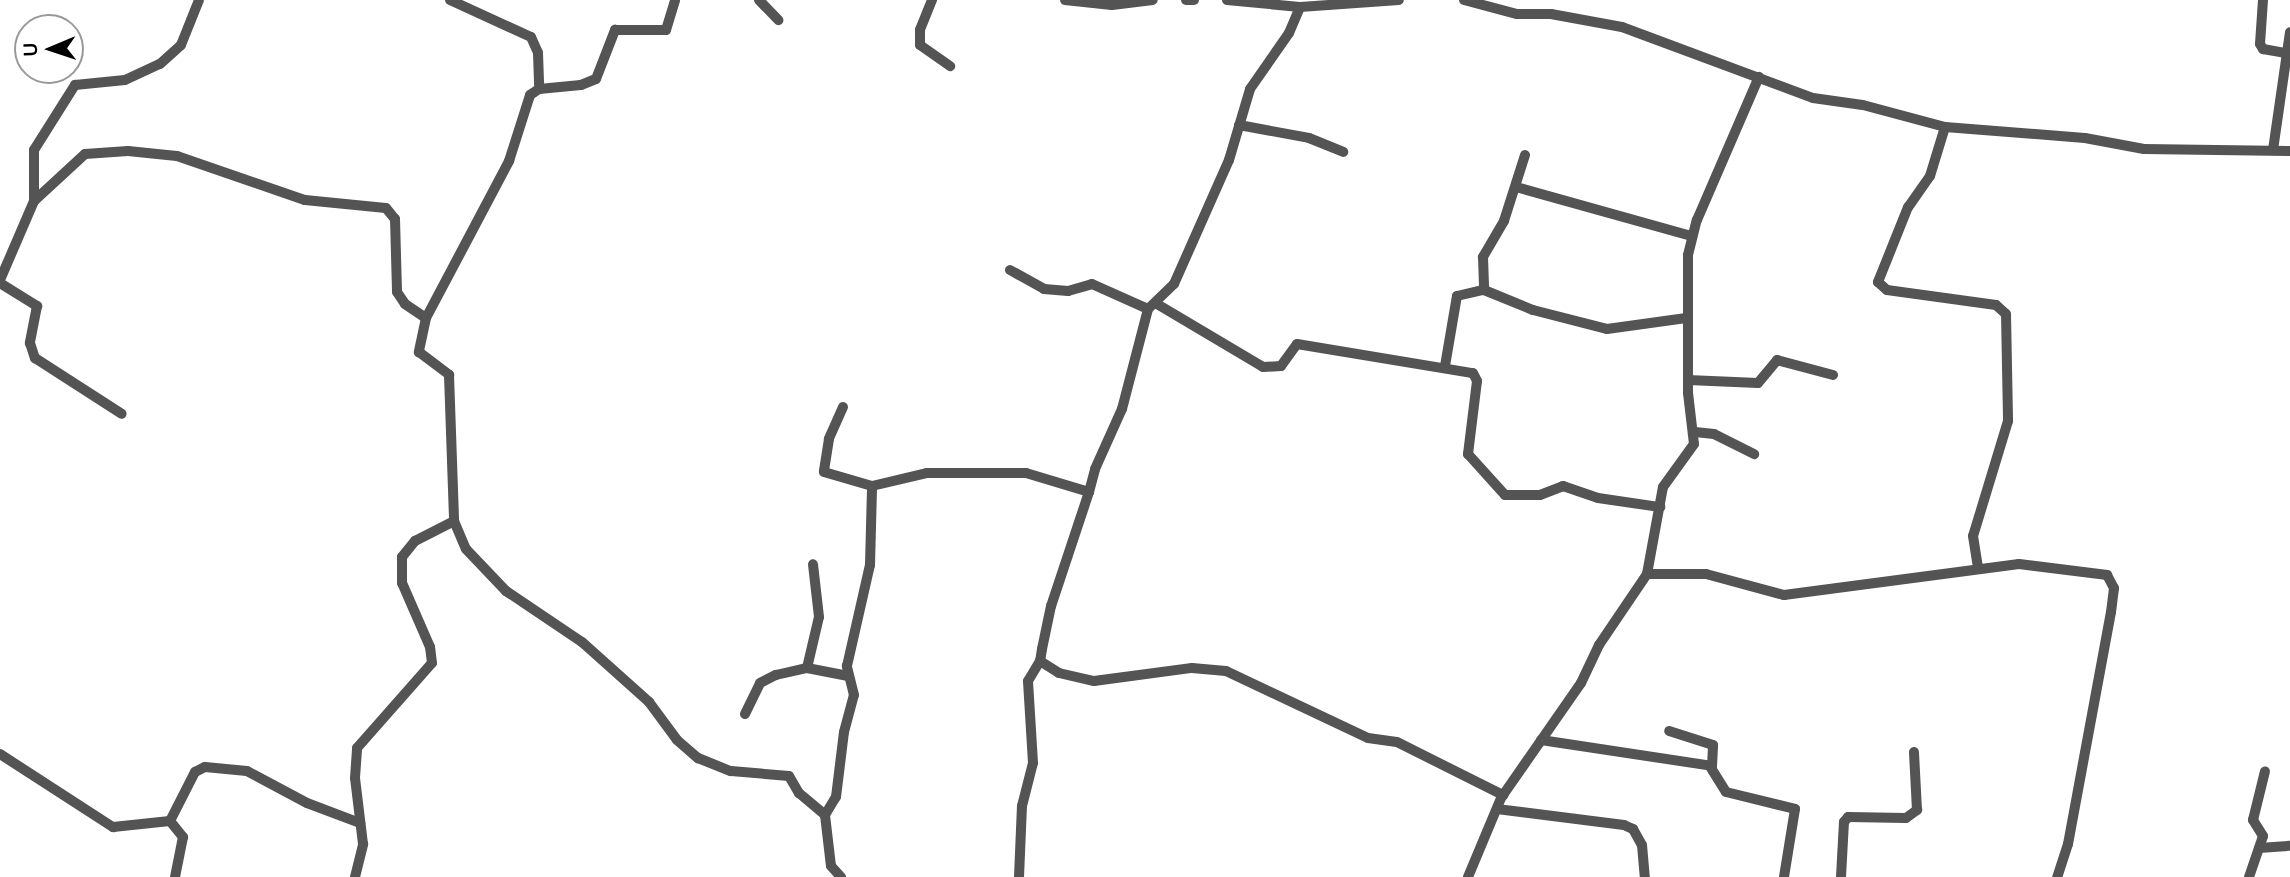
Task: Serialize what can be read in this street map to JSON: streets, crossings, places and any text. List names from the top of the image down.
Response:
{
  "north": "left"
}
